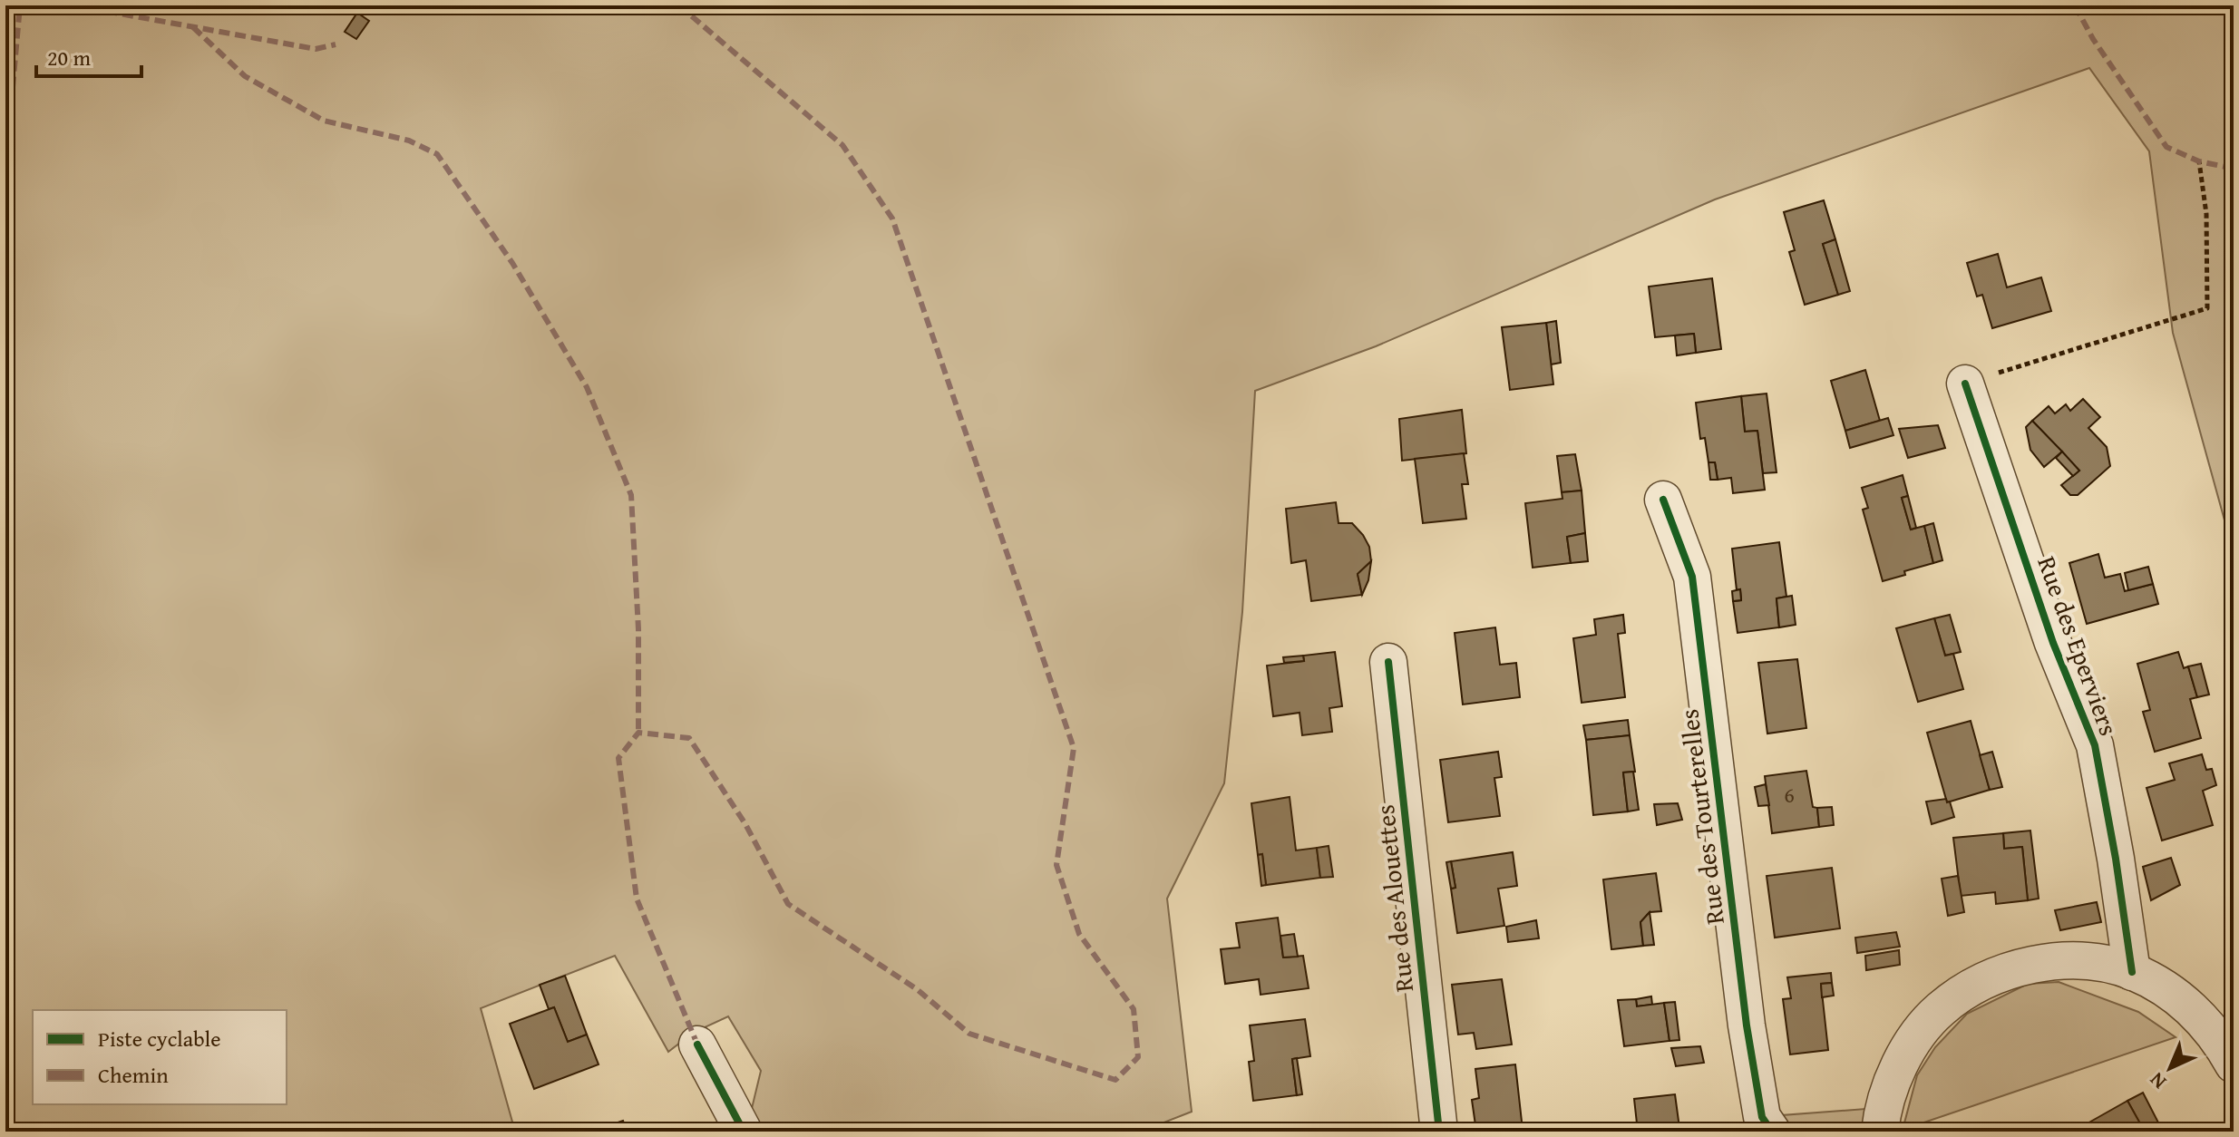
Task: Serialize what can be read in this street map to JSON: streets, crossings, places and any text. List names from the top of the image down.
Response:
{
  "streets": {
    "street": ["Rue des Eperviers", "Rue des Tourterelles", "Rue des Alouettes"]
  },
  "house_numbers": ["6"],
  "legend": ["Piste cyclable", "Chemin"],
  "scale_bar": "20 m",
  "north": "bottom left"
}
